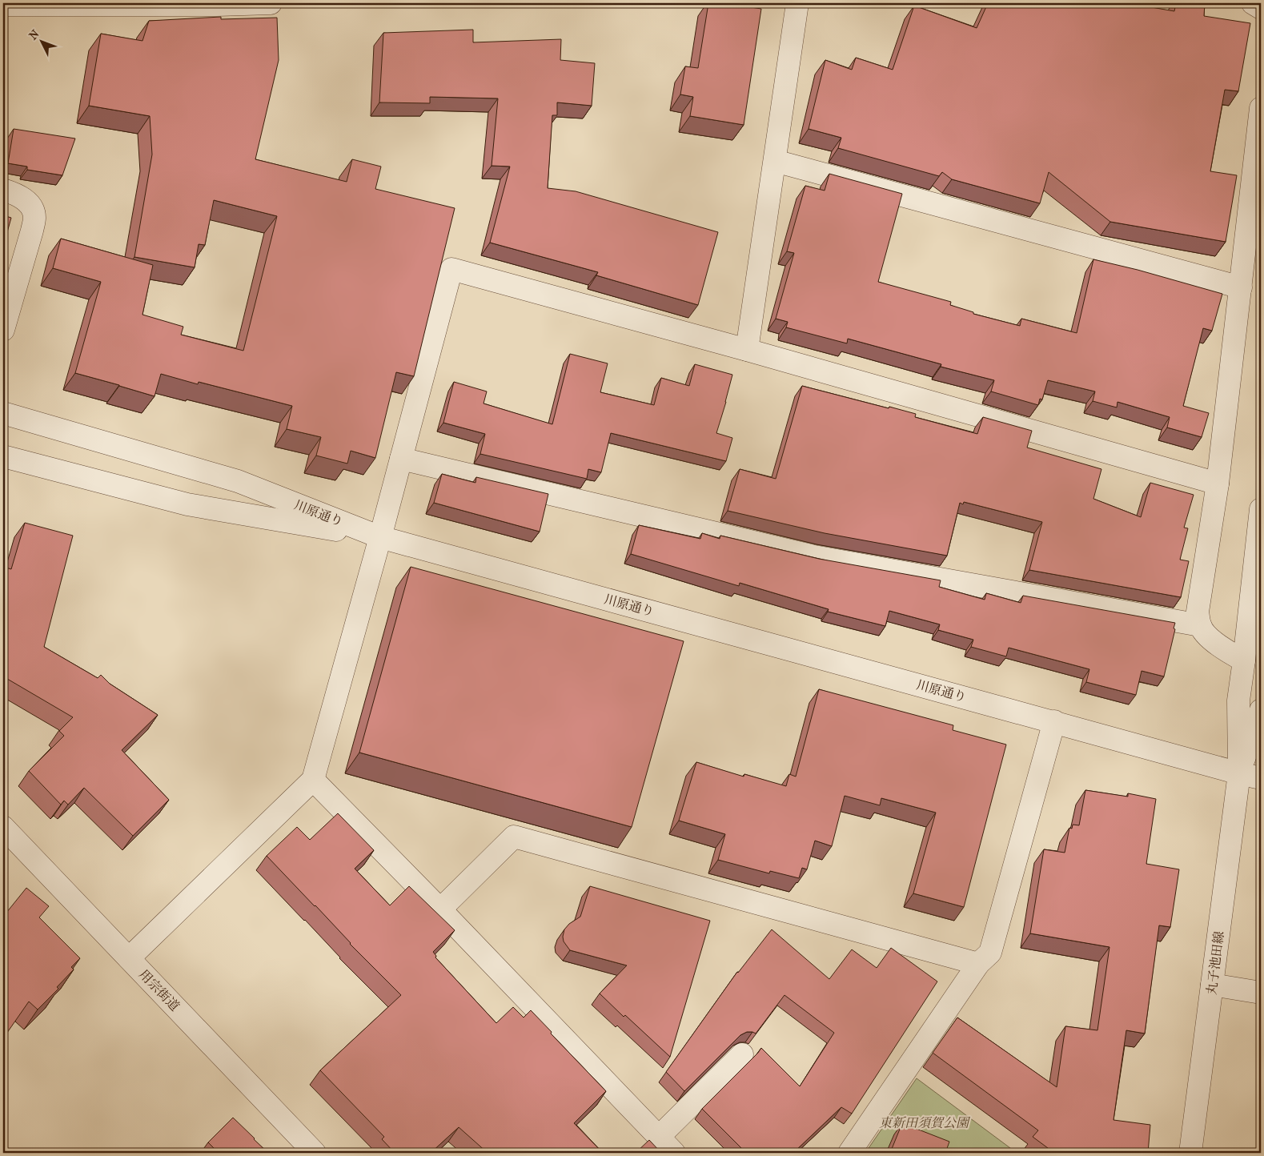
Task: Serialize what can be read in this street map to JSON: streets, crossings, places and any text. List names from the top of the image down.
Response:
{
  "streets": {
    "street": ["川原通り", "丸子池田線", "用宗街道"]
  },
  "crossings": [
    ["川原通り", "丸子池田線"]
  ],
  "parks": ["東新田須賀公園"],
  "north": "top left"
}
